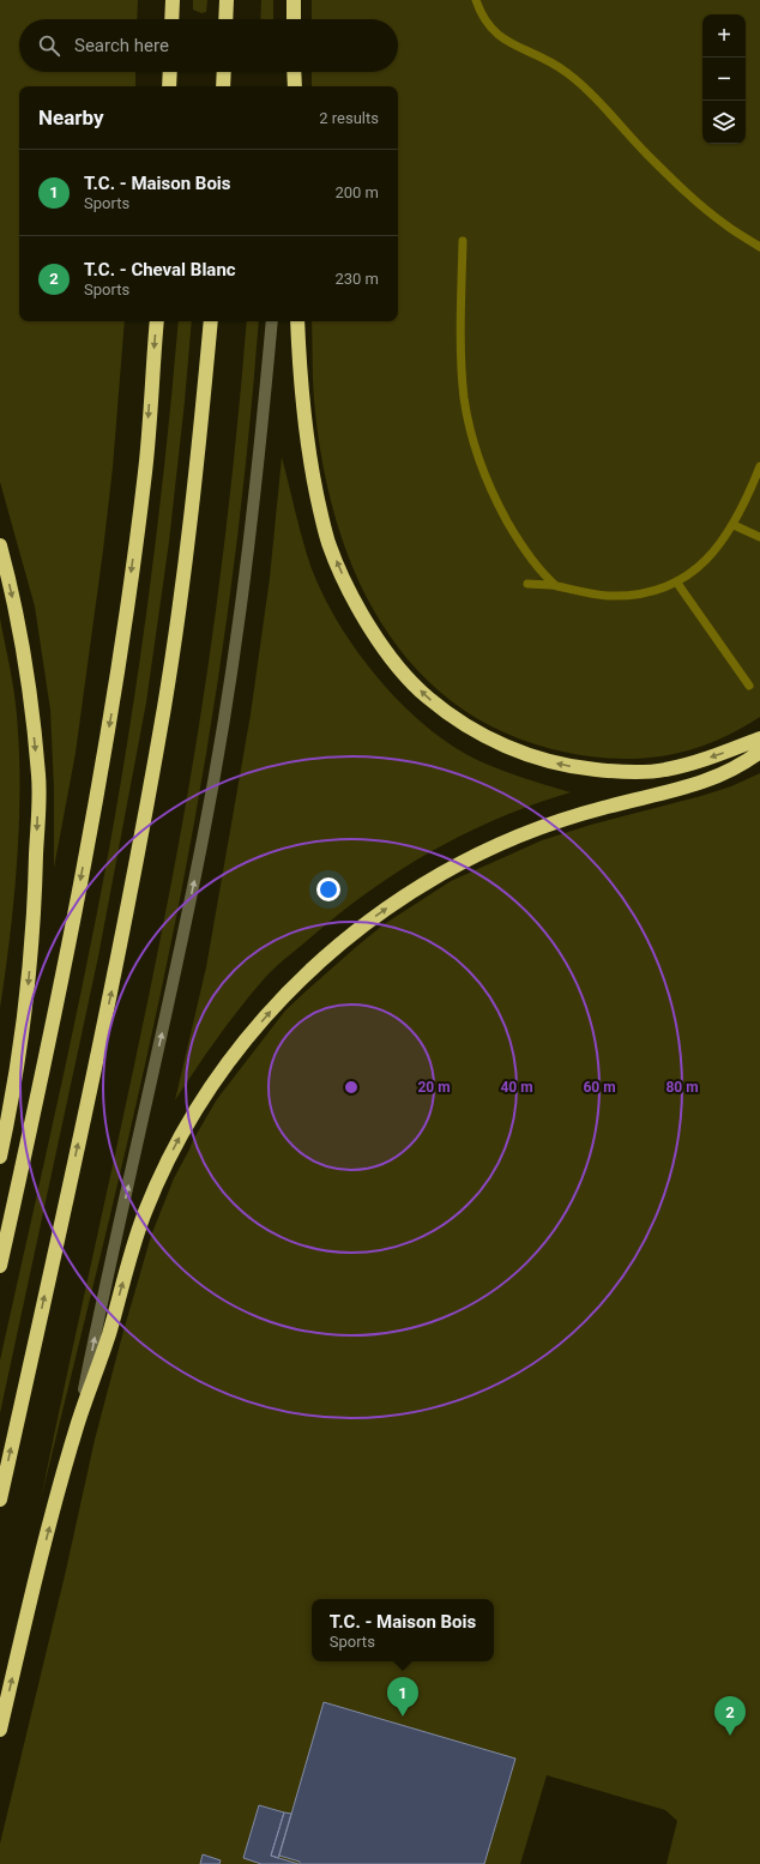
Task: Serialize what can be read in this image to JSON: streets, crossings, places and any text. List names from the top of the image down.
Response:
{
  "page": {
    "map_buttons": ["+", "−"],
    "search": "Search here",
    "heading": ["Nearby", "2 results"],
    "list": [
      {
        "mark": "1",
        "name": "T.C. - Maison Bois",
        "note": "Sports",
        "value": "200 m"
      },
      {
        "mark": "2",
        "name": "T.C. - Cheval Blanc",
        "note": "Sports",
        "value": "230 m"
      }
    ],
    "popup": ["T.C. - Maison Bois", "Sports"],
    "pins": ["1", "2"]
  },
  "rings": [
    "20 m",
    "40 m",
    "60 m",
    "80 m"
  ]
}
